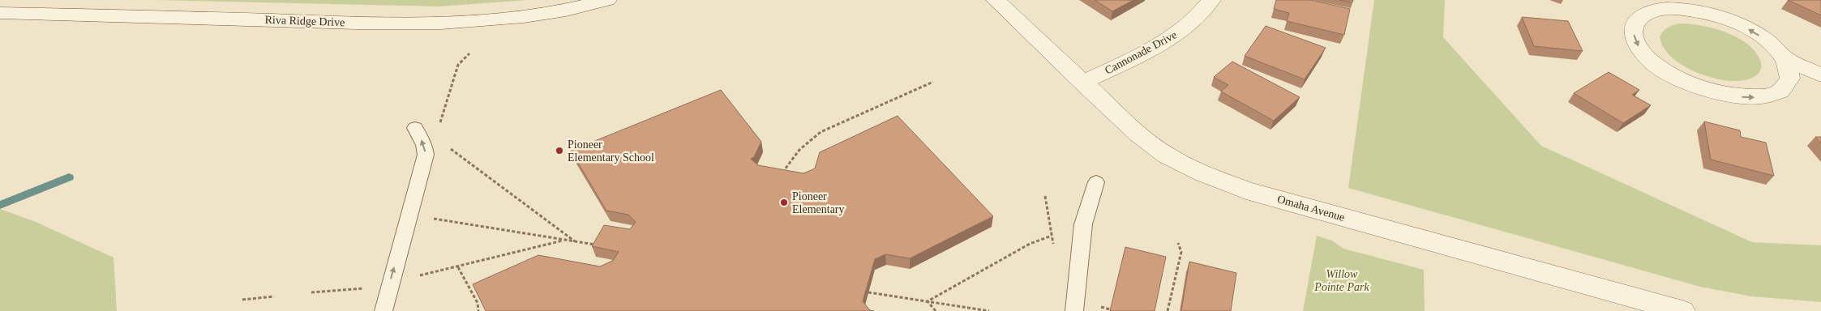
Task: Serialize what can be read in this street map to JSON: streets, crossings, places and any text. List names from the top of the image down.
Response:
{
  "streets": {
    "street": ["Riva Ridge Drive", "Cannonade Drive", "Omaha Avenue"]
  },
  "crossings": [
    ["Cannonade Drive", "Omaha Avenue"]
  ],
  "parks": ["Willow Pointe Park"],
  "places": ["Pioneer Elementary School", "Pioneer Elementary"]
}
